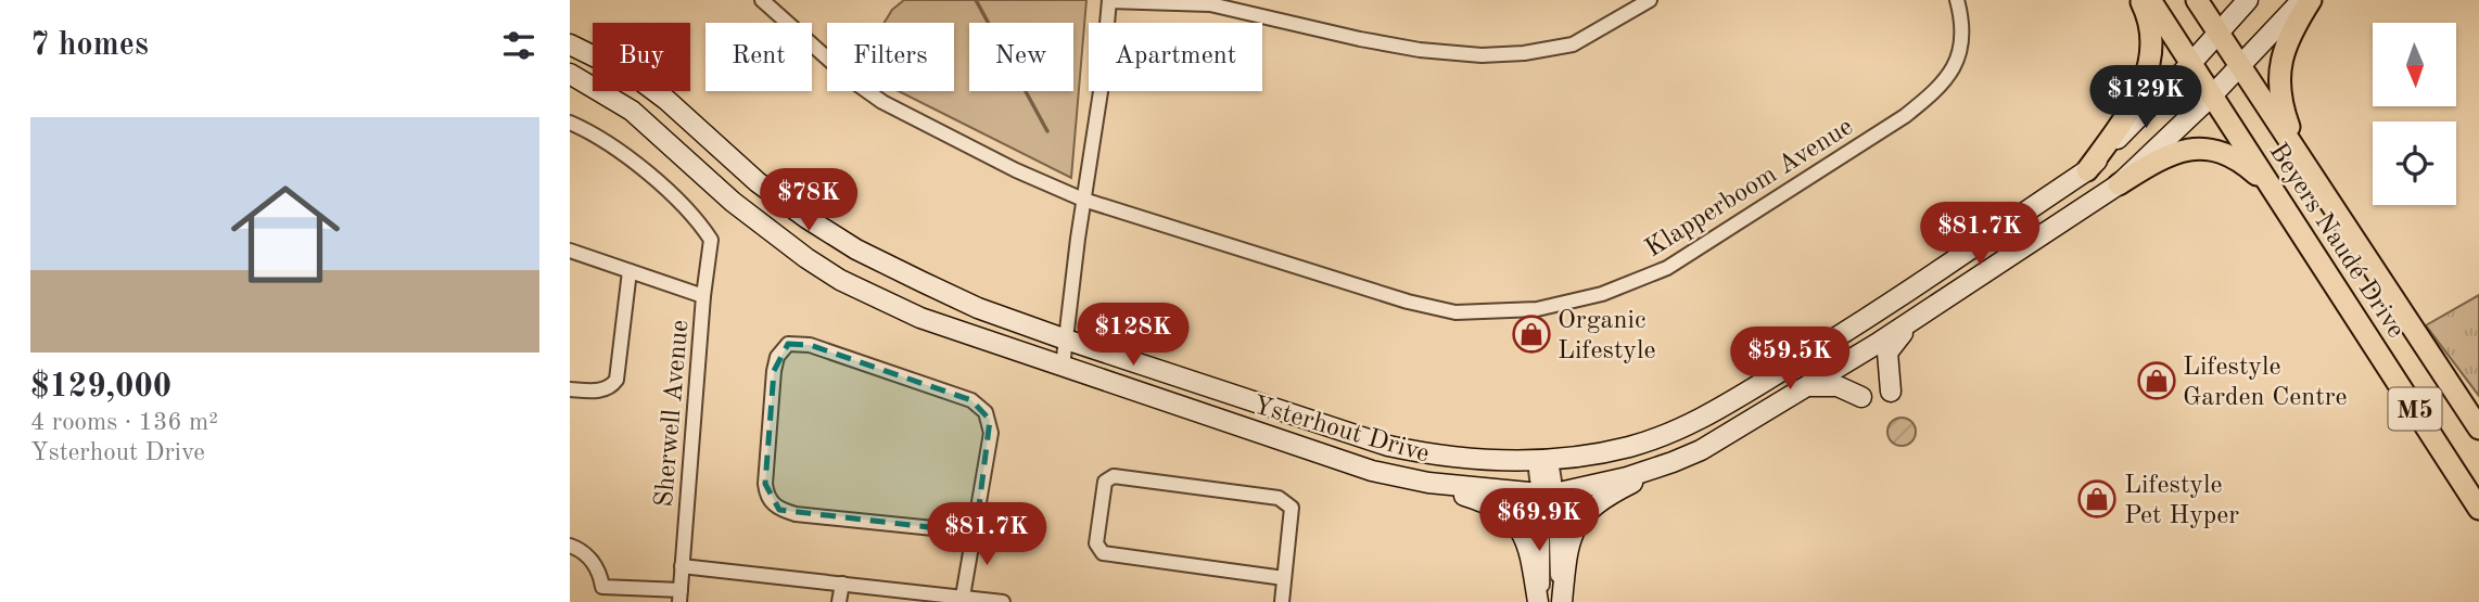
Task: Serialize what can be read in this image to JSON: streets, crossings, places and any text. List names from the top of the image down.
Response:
{
  "streets": {
    "main road": ["Beyers Naudé Drive", "M5", "Ysterhout Drive"],
    "street": ["Klapperboom Avenue", "Sherwell Avenue"]
  },
  "crossings": [
    ["Beyers Naudé Drive", "Ysterhout Drive"]
  ],
  "places": {
    "shop": ["Organic Lifestyle", "Lifestyle Garden Centre", "Lifestyle Pet Hyper"]
  },
  "north": "bottom",
  "page": {
    "heading": "7 homes",
    "chip": [
      "Buy",
      "Rent",
      "Filters",
      "New",
      "Apartment"
    ],
    "price": [
      "$129K",
      "$78K",
      "$81.7K",
      "$128K",
      "$59.5K",
      "$69.9K",
      "$81.7K"
    ],
    "list": [
      {
        "name": "$129,000",
        "note": "4 rooms · 136 m² · Ysterhout Drive"
      }
    ]
  }
}
